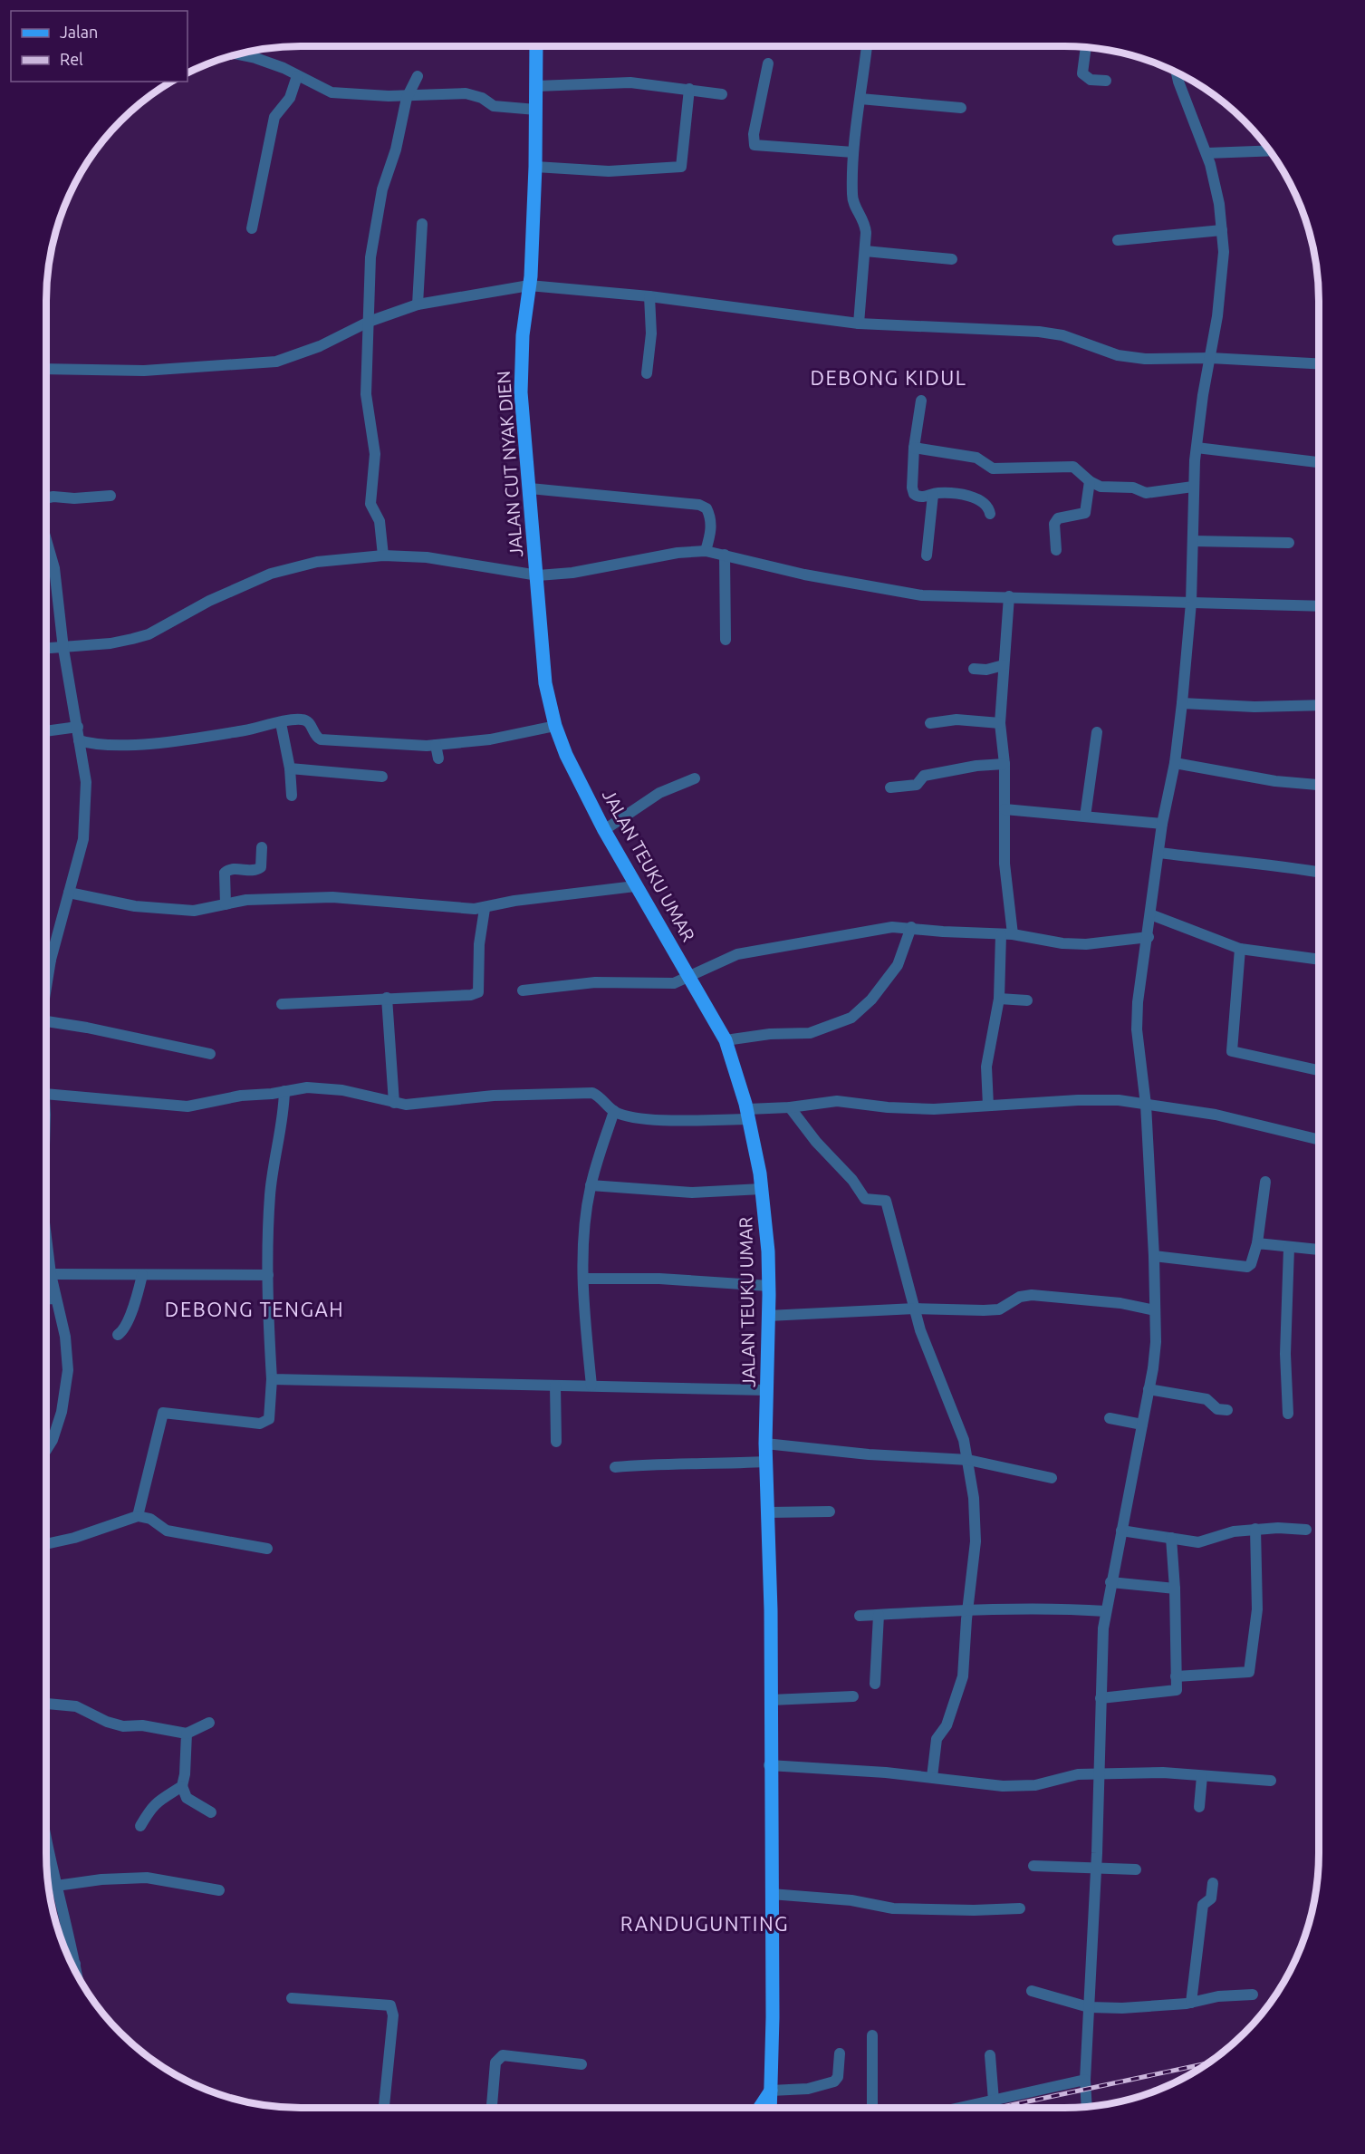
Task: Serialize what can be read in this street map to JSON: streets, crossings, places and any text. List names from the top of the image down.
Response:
{
  "streets": {
    "main road": ["JALAN CUT NYAK DIEN", "JALAN TEUKU UMAR"]
  },
  "crossings": [
    ["JALAN CUT NYAK DIEN", "JALAN TEUKU UMAR"]
  ],
  "districts": ["DEBONG KIDUL", "DEBONG TENGAH", "RANDUGUNTING"],
  "legend": ["Jalan", "Rel"]
}
